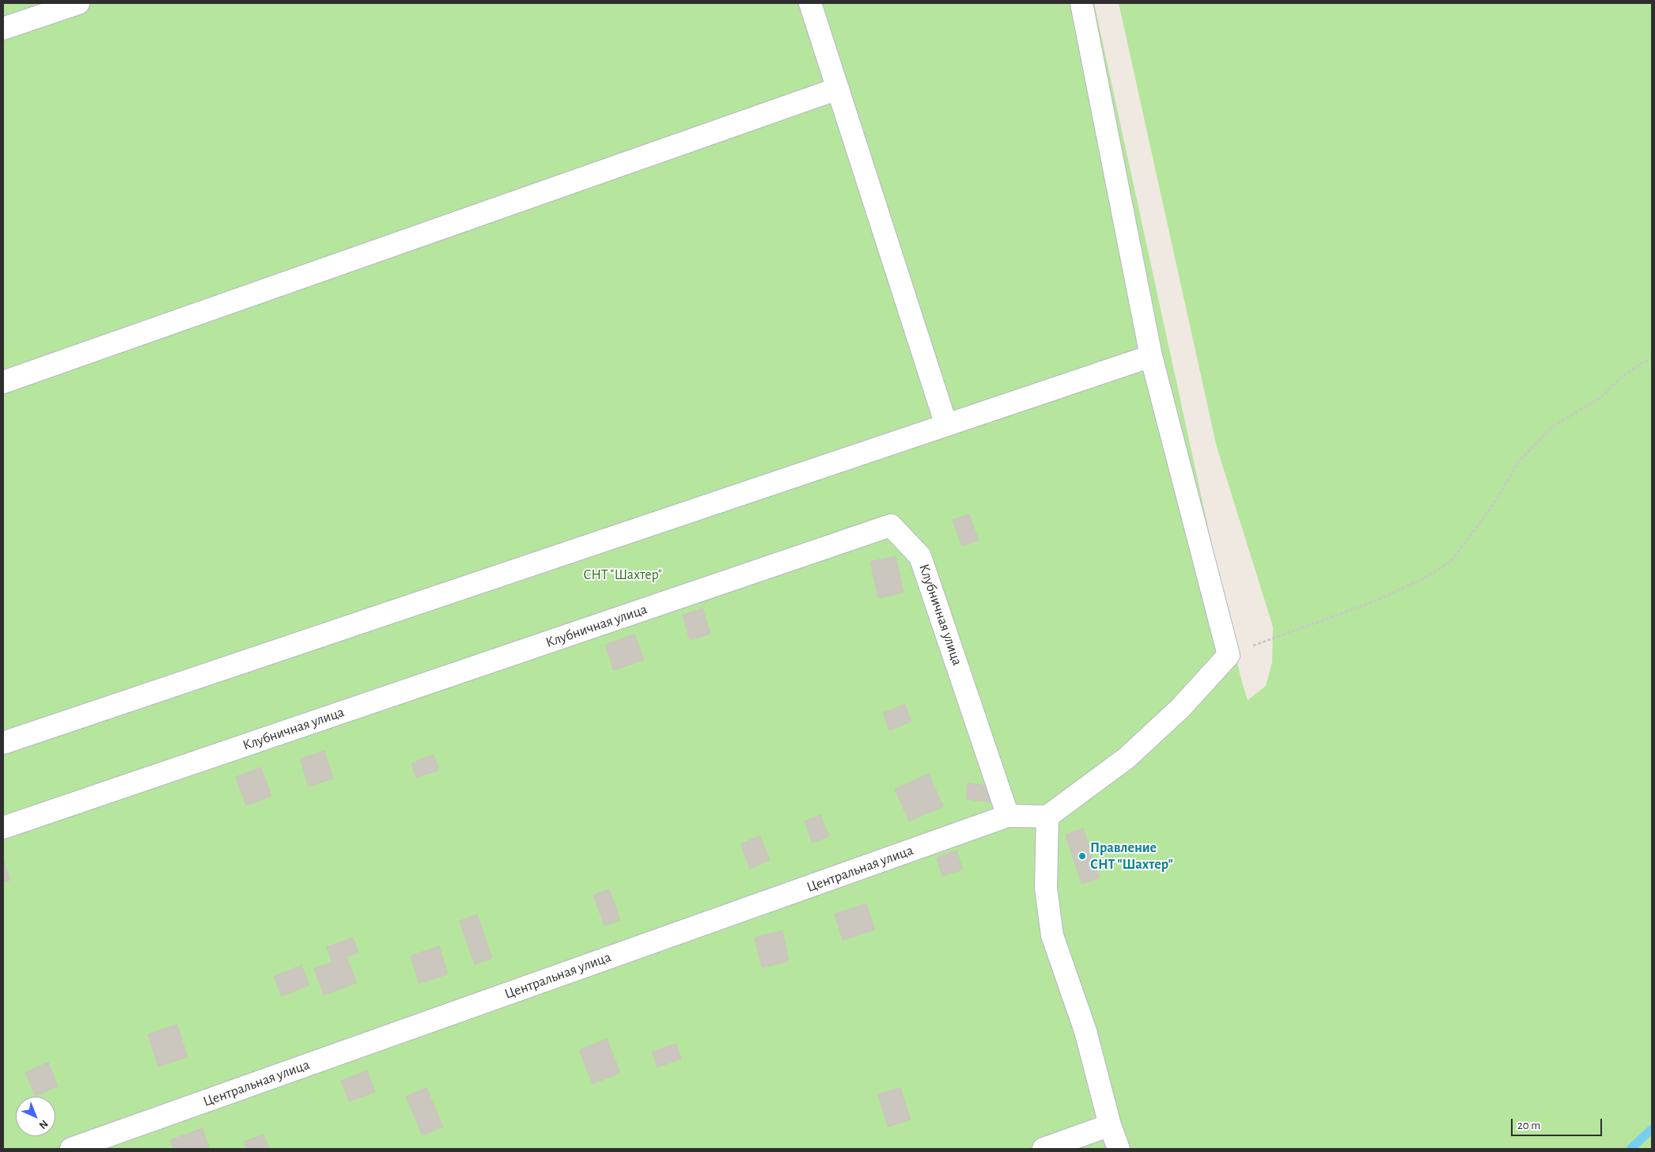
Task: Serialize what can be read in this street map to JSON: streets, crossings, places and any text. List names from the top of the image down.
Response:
{
  "streets": {
    "lane": ["Клубничная улица", "Центральная улица"]
  },
  "crossings": [
    ["Клубничная улица", "Центральная улица"]
  ],
  "parks": ["СНТ \"Шахтер\""],
  "places": ["Правление СНТ \"Шахтер\""],
  "scale_bar": "20 m",
  "north": "bottom right"
}
